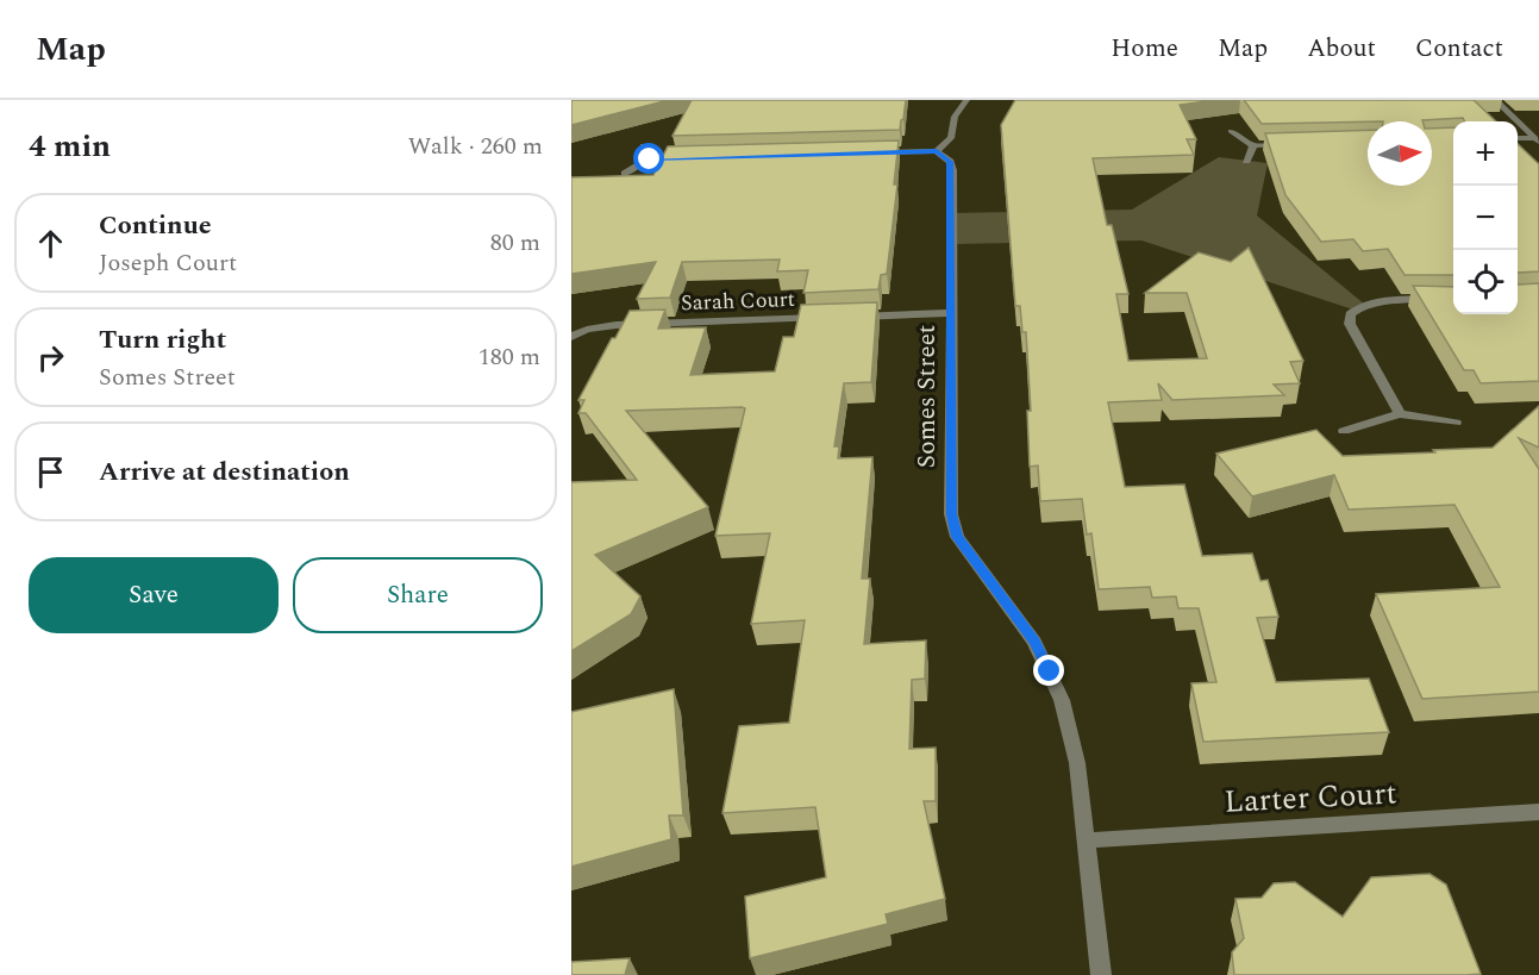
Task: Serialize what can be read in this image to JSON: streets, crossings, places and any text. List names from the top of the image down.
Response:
{
  "streets": {
    "street": ["Sarah Court", "Somes Street", "Larter Court"]
  },
  "crossings": [
    ["Somes Street", "Larter Court"]
  ],
  "north": "right",
  "page": {
    "header": "Map",
    "nav": [
      "Home",
      "Map",
      "About",
      "Contact"
    ],
    "heading": ["4 min", "Walk · 260 m"],
    "map_buttons": ["+", "−"],
    "list": [
      ["Continue", "Joseph Court", "80 m"],
      ["Turn right", "Somes Street", "180 m"],
      "Arrive at destination"
    ],
    "buttons": ["Save", "Share"]
  }
}
